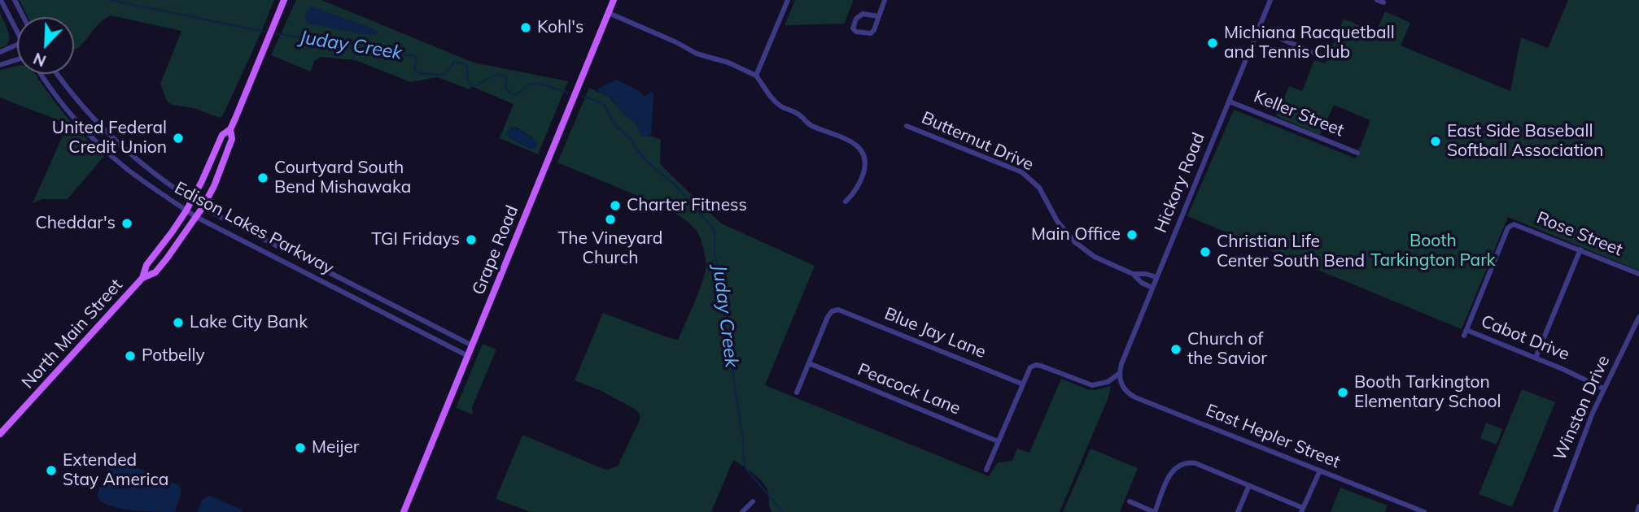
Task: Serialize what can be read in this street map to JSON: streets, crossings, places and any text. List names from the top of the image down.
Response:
{
  "streets": {
    "main road": ["Grape Road", "North Main Street"],
    "street": [
      "Keller Street",
      "Butternut Drive",
      "Hickory Road",
      "Edison Lakes Parkway",
      "Rose Street",
      "Blue Jay Lane",
      "Cabot Drive",
      "Peacock Lane",
      "Winston Drive",
      "East Hepler Street"
    ]
  },
  "crossings": [
    ["Keller Street", "Hickory Road"],
    ["Butternut Drive", "Hickory Road"],
    ["Hickory Road", "East Hepler Street"],
    ["Edison Lakes Parkway", "Grape Road"],
    ["Edison Lakes Parkway", "North Main Street"],
    ["Rose Street", "Cabot Drive"],
    ["Blue Jay Lane", "Peacock Lane"],
    ["Cabot Drive", "Winston Drive"]
  ],
  "water": ["Juday Creek"],
  "parks": ["Booth Tarkington Park"],
  "places": [
    "Kohl's",
    "Michiana Racquetball and Tennis Club",
    "United Federal Credit Union",
    "East Side Baseball Softball Association",
    "Courtyard South Bend Mishawaka",
    "Charter Fitness",
    "The Vineyard Church",
    "Cheddar's",
    "Main Office",
    "TGI Fridays",
    "Christian Life Center South Bend",
    "Lake City Bank",
    "Church of the Savior",
    "Potbelly",
    "Booth Tarkington Elementary School",
    "Meijer",
    "Extended Stay America"
  ],
  "north": "bottom left"
}
